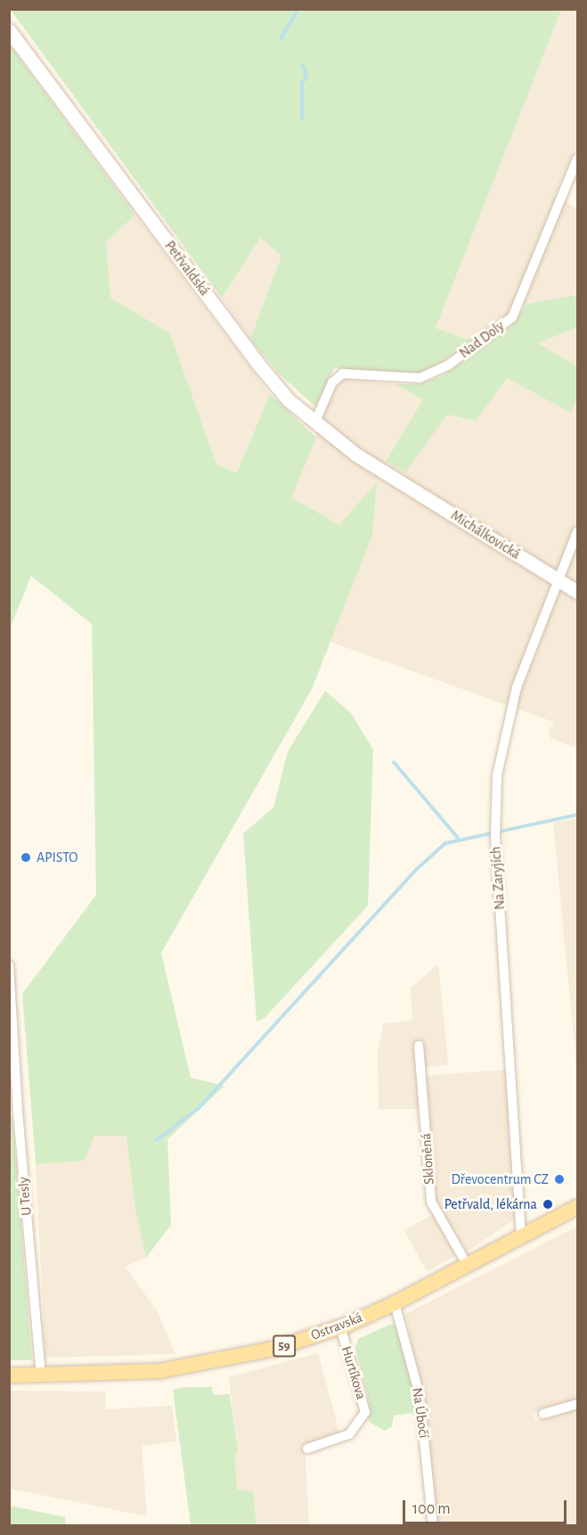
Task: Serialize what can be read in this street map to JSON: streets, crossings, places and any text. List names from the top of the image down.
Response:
{
  "streets": {
    "main road": ["Ostravská", "59"],
    "street": [
      "Petřvaldská",
      "Nad Doly",
      "Michálkovická",
      "Na Zaryjích",
      "Skloněná",
      "U Tesly",
      "Hurtíkova",
      "Na Úbočí"
    ]
  },
  "crossings": [
    ["Petřvaldská", "Nad Doly"],
    ["Petřvaldská", "Michálkovická"],
    ["Michálkovická", "Na Zaryjích"],
    ["Na Zaryjích", "Ostravská"],
    ["Skloněná", "Ostravská"],
    ["U Tesly", "Ostravská"],
    ["Ostravská", "Hurtíkova"],
    ["Ostravská", "Na Úbočí"]
  ],
  "places": ["APISTO", "Dřevocentrum CZ", "Petřvald, lékárna"],
  "scale_bar": "100 m"
}
